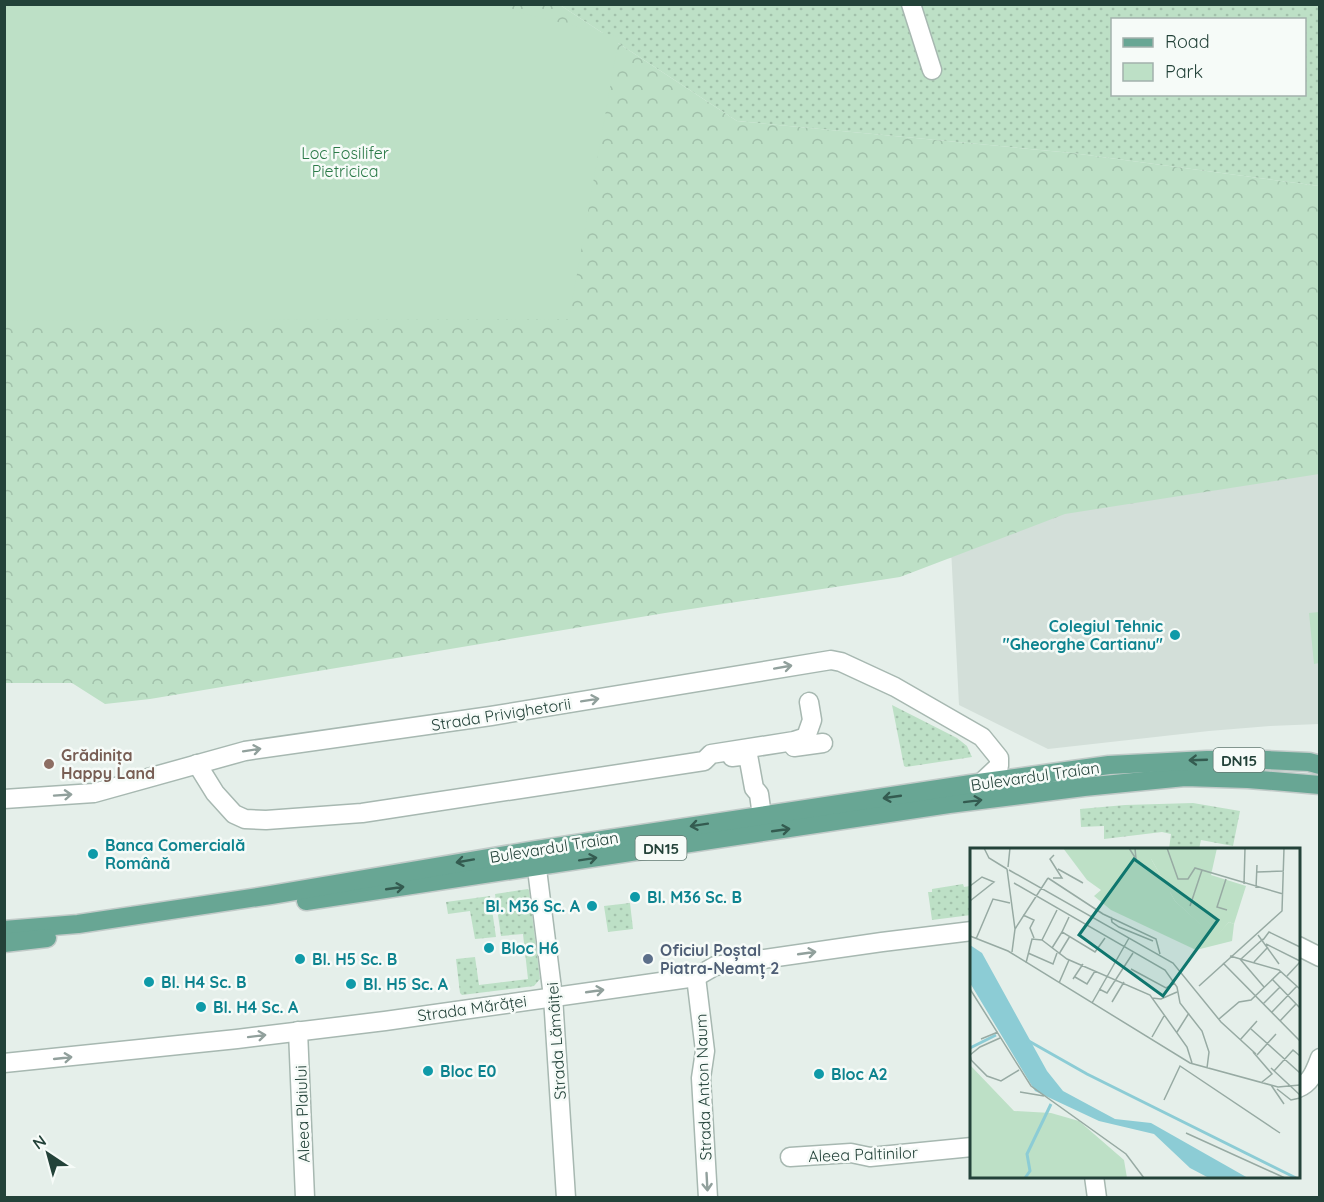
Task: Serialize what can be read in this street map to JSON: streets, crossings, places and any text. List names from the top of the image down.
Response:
{
  "streets": {
    "main road": ["DN15", "Bulevardul Traian"],
    "street": [
      "Strada Privighetorii",
      "Strada Mărăței",
      "Strada Lămâiței",
      "Strada Anton Naum",
      "Aleea Plaiului",
      "Aleea Paltinilor"
    ]
  },
  "crossings": [
    ["Strada Privighetorii", "Bulevardul Traian"],
    ["Bulevardul Traian", "Strada Lămâiței"],
    ["Strada Mărăței", "Strada Lămâiței"],
    ["Strada Mărăței", "Strada Anton Naum"],
    ["Strada Mărăței", "Aleea Plaiului"]
  ],
  "one_way": ["Strada Mărăței", "Strada Anton Naum"],
  "parks": ["Loc Fosilifer Pietricica"],
  "places": [
    "Colegiul Tehnic \"Gheorghe Cartianu\"",
    "Grădinița Happy Land",
    "Banca Comercială Română",
    "Bl. M36 Sc. B",
    "Bl. M36 Sc. A",
    "Bloc H6",
    "Bl. H5 Sc. B",
    "Oficiul Poștal Piatra-Neamț 2",
    "Bl. H4 Sc. B",
    "Bl. H5 Sc. A",
    "Bl. H4 Sc. A",
    "Bloc E0",
    "Bloc A2"
  ],
  "legend": ["Road", "Park"],
  "north": "top left"
}
